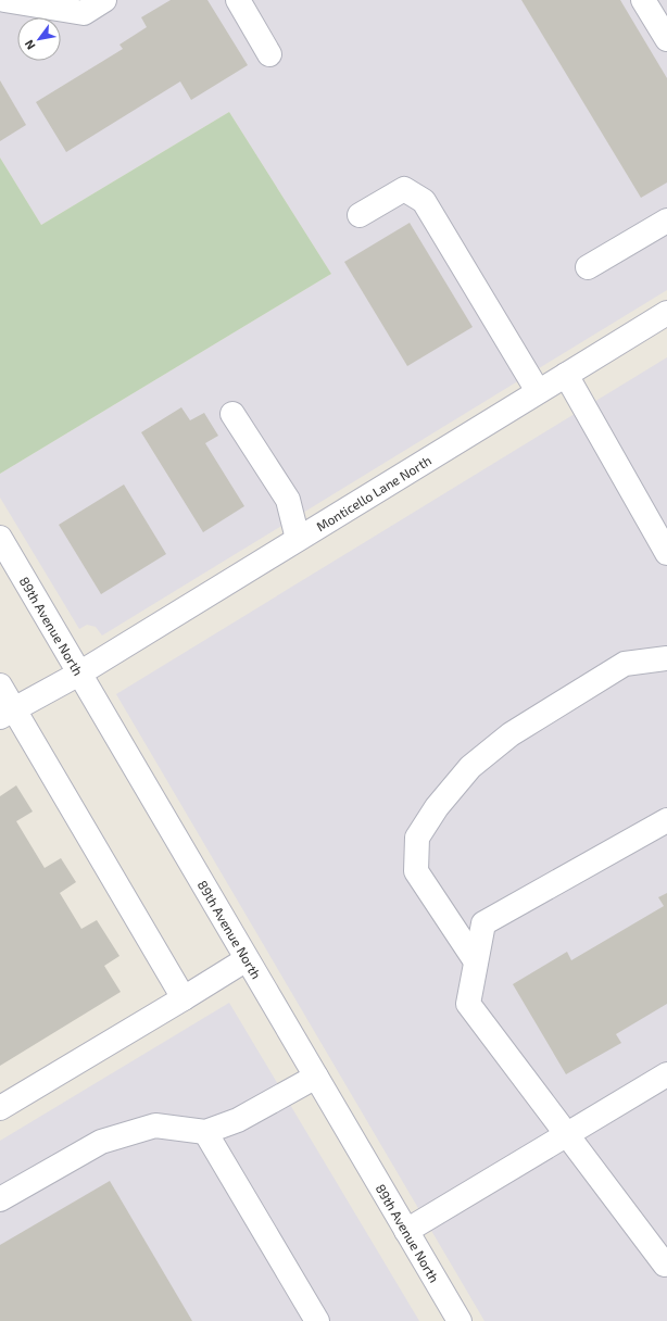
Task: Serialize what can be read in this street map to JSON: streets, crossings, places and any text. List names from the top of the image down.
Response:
{
  "streets": {
    "street": ["Monticello Lane North", "89th Avenue North"]
  },
  "crossings": [
    ["Monticello Lane North", "89th Avenue North"]
  ],
  "north": "bottom left"
}
